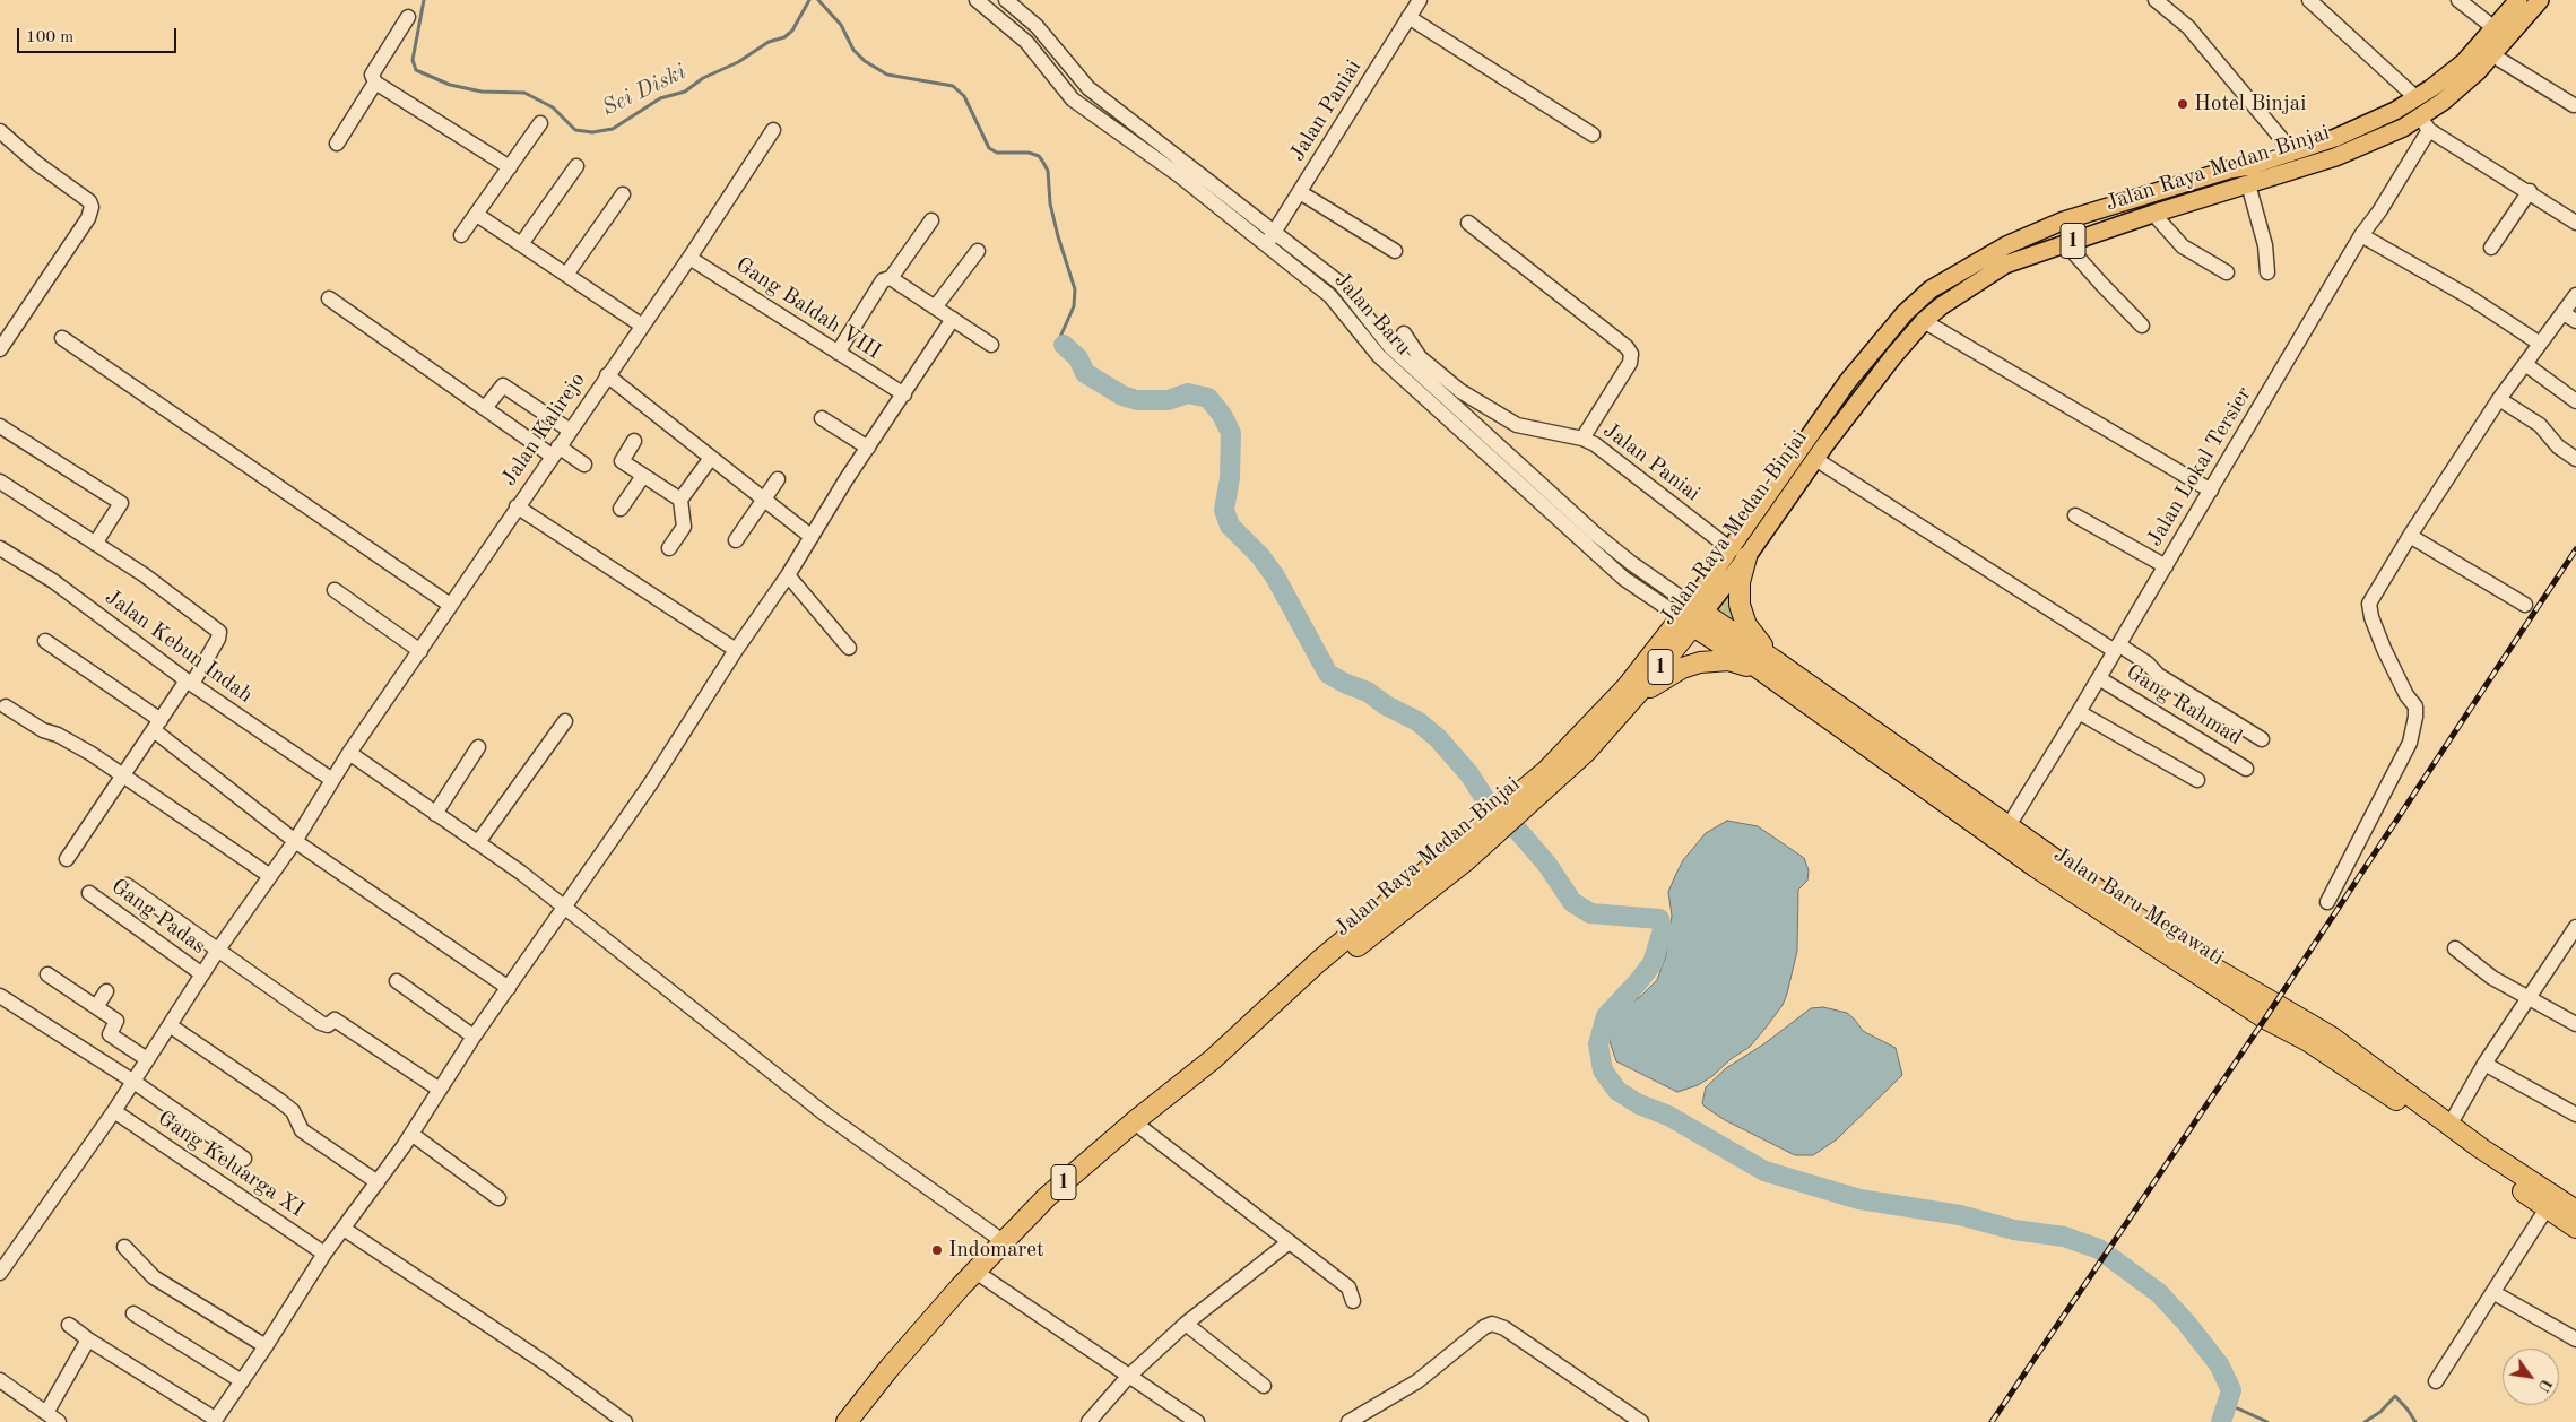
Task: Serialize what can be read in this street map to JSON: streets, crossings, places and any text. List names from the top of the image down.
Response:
{
  "streets": {
    "highway": ["Jalan Raya Medan-Binjai", "1", "Jalan Baru Megawati"],
    "street": [
      "Jalan Paniai",
      "Gang Baldah VIII",
      "Jalan Baru",
      "Jalan Kalirejo",
      "Jalan Lokal Tersier",
      "Jalan Kebun Indah",
      "Gang Rahmad",
      "Gang Padas",
      "Gang Keluarga XI"
    ]
  },
  "crossings": [
    ["Jalan Paniai", "Jalan Raya Medan-Binjai"],
    ["Jalan Paniai", "Jalan Baru"],
    ["Jalan Raya Medan-Binjai", "Jalan Baru"],
    ["Jalan Raya Medan-Binjai", "Jalan Lokal Tersier"],
    ["Jalan Raya Medan-Binjai", "Jalan Baru Megawati"],
    ["Gang Baldah VIII", "Jalan Kalirejo"],
    ["Jalan Baru", "Jalan Baru Megawati"],
    ["Jalan Kalirejo", "Jalan Kebun Indah"],
    ["Jalan Kalirejo", "Gang Padas"],
    ["Jalan Kalirejo", "Gang Keluarga XI"],
    ["Jalan Lokal Tersier", "Gang Rahmad"],
    ["Jalan Lokal Tersier", "Jalan Baru Megawati"]
  ],
  "water": ["Sei Diski"],
  "places": ["Hotel Binjai", "Indomaret"],
  "scale_bar": "100 m",
  "north": "bottom right"
}
